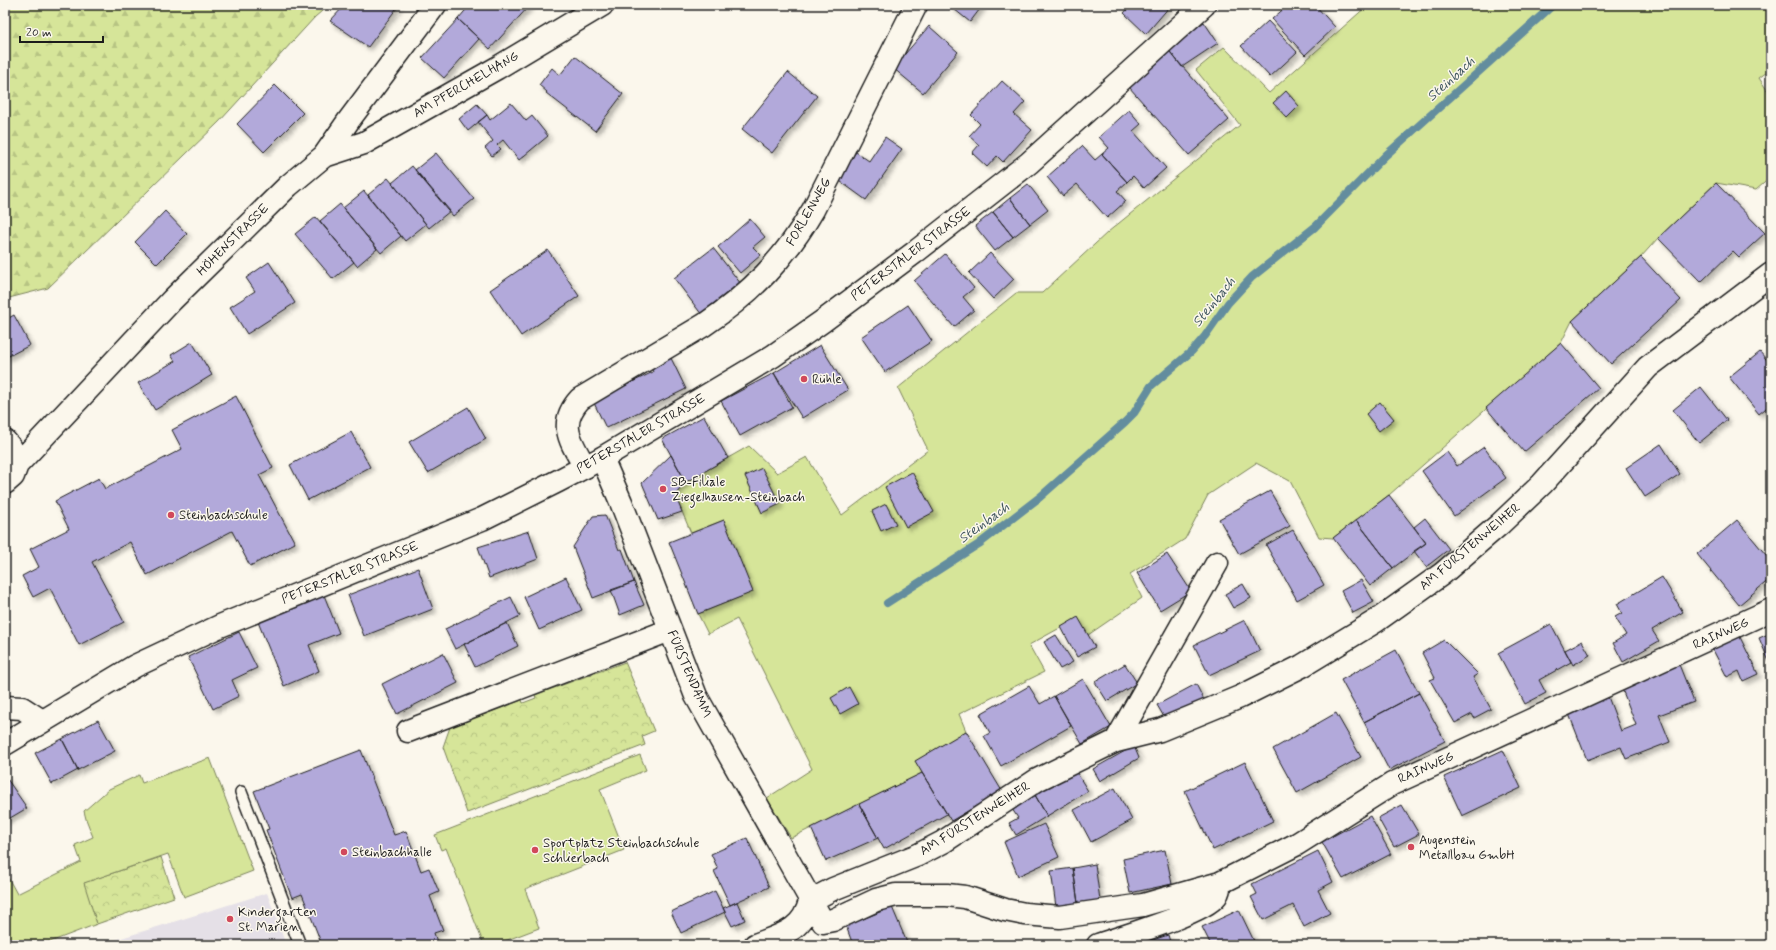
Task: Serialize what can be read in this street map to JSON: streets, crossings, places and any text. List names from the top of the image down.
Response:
{
  "streets": {
    "street": [
      "AM PFERCHELHANG",
      "FORLENWEG",
      "HÖHENSTRASSE",
      "PETERSTALER STRASSE",
      "AM FÜRSTENWEIHER",
      "RAINWEG",
      "FÜRSTENDAMM"
    ]
  },
  "crossings": [
    ["AM PFERCHELHANG", "HÖHENSTRASSE"],
    ["FORLENWEG", "PETERSTALER STRASSE"],
    ["FORLENWEG", "FÜRSTENDAMM"],
    ["PETERSTALER STRASSE", "FÜRSTENDAMM"],
    ["AM FÜRSTENWEIHER", "FÜRSTENDAMM"]
  ],
  "water": ["Steinbach"],
  "places": [
    "Rühle",
    "SB-Filiale Ziegelhausen-Steinbach",
    "Steinbachschule",
    "Augenstein Metallbau GmbH",
    "Sportplatz Steinbachschule Schlierbach",
    "Steinbachhalle",
    "Kindergarten St. Marien"
  ],
  "scale_bar": "20 m"
}
